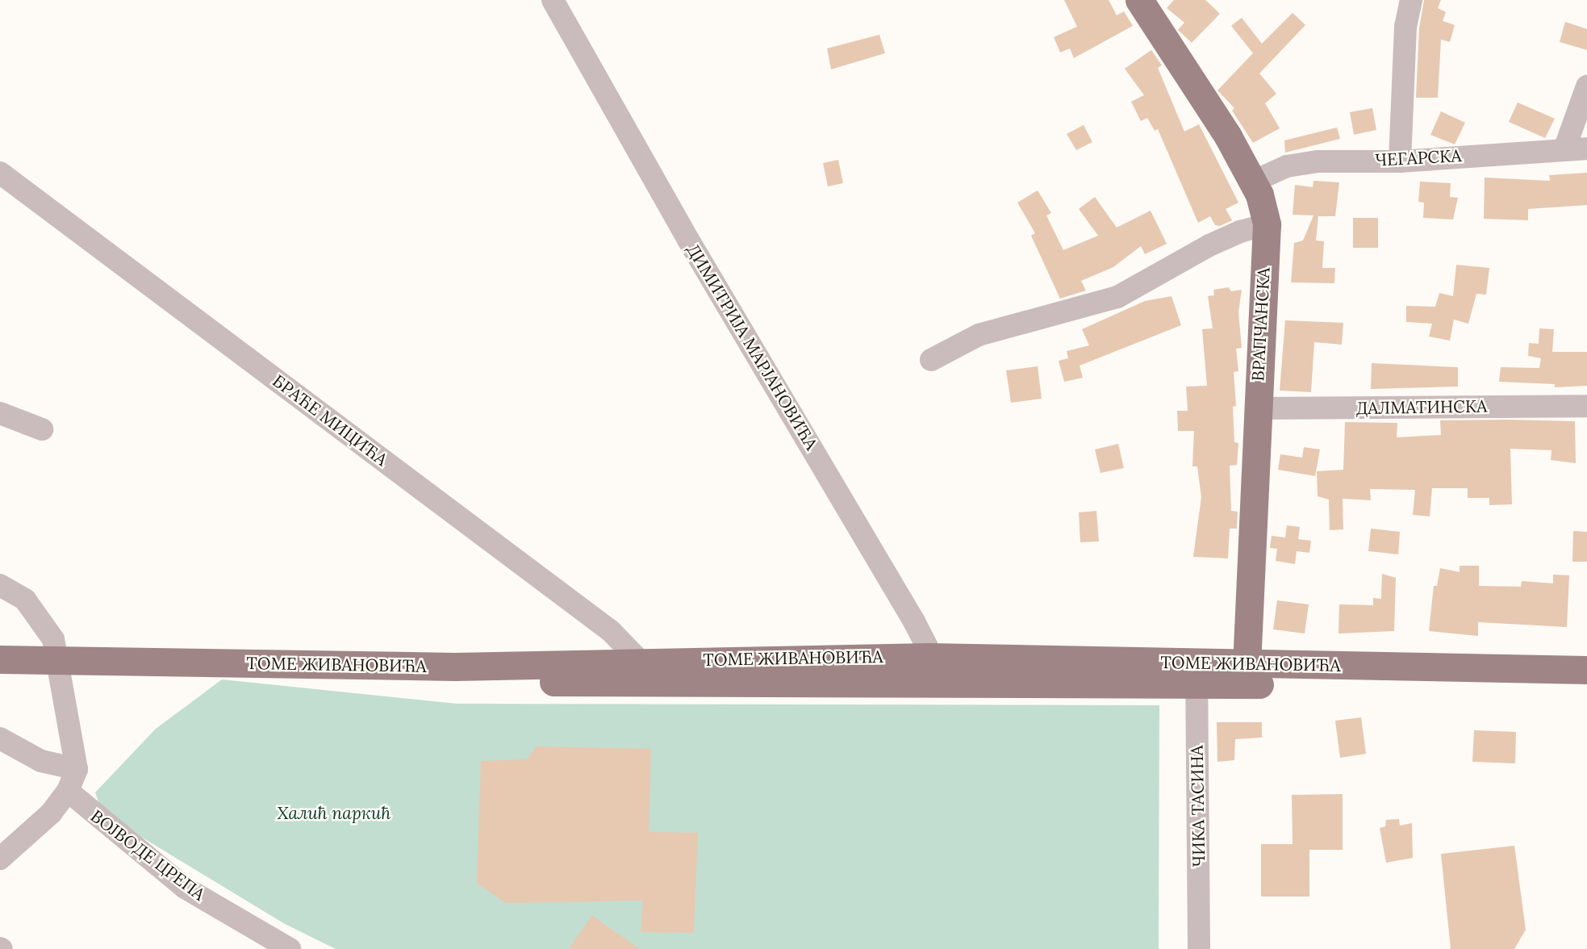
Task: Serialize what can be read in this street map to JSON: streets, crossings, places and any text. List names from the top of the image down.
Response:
{
  "streets": {
    "main road": ["ВРАПЧАНСКА", "ТОМЕ ЖИВАНОВИЋА"],
    "street": [
      "ЧЕГАРСКА",
      "ДИМИТРИЈА МАРЈАНОВИЋА",
      "ДАЛМАТИНСКА",
      "БРАЋЕ МИЦИЋА",
      "ЧИКА ТАСИНА",
      "ВОЈВОДЕ ЦРЕПА"
    ]
  },
  "crossings": [
    ["ЧЕГАРСКА", "ВРАПЧАНСКА"],
    ["ВРАПЧАНСКА", "ДАЛМАТИНСКА"],
    ["ВРАПЧАНСКА", "ТОМЕ ЖИВАНОВИЋА"],
    ["ДИМИТРИЈА МАРЈАНОВИЋА", "ТОМЕ ЖИВАНОВИЋА"],
    ["БРАЋЕ МИЦИЋА", "ТОМЕ ЖИВАНОВИЋА"],
    ["ТОМЕ ЖИВАНОВИЋА", "ЧИКА ТАСИНА"]
  ],
  "parks": ["Халић паркић"]
}
